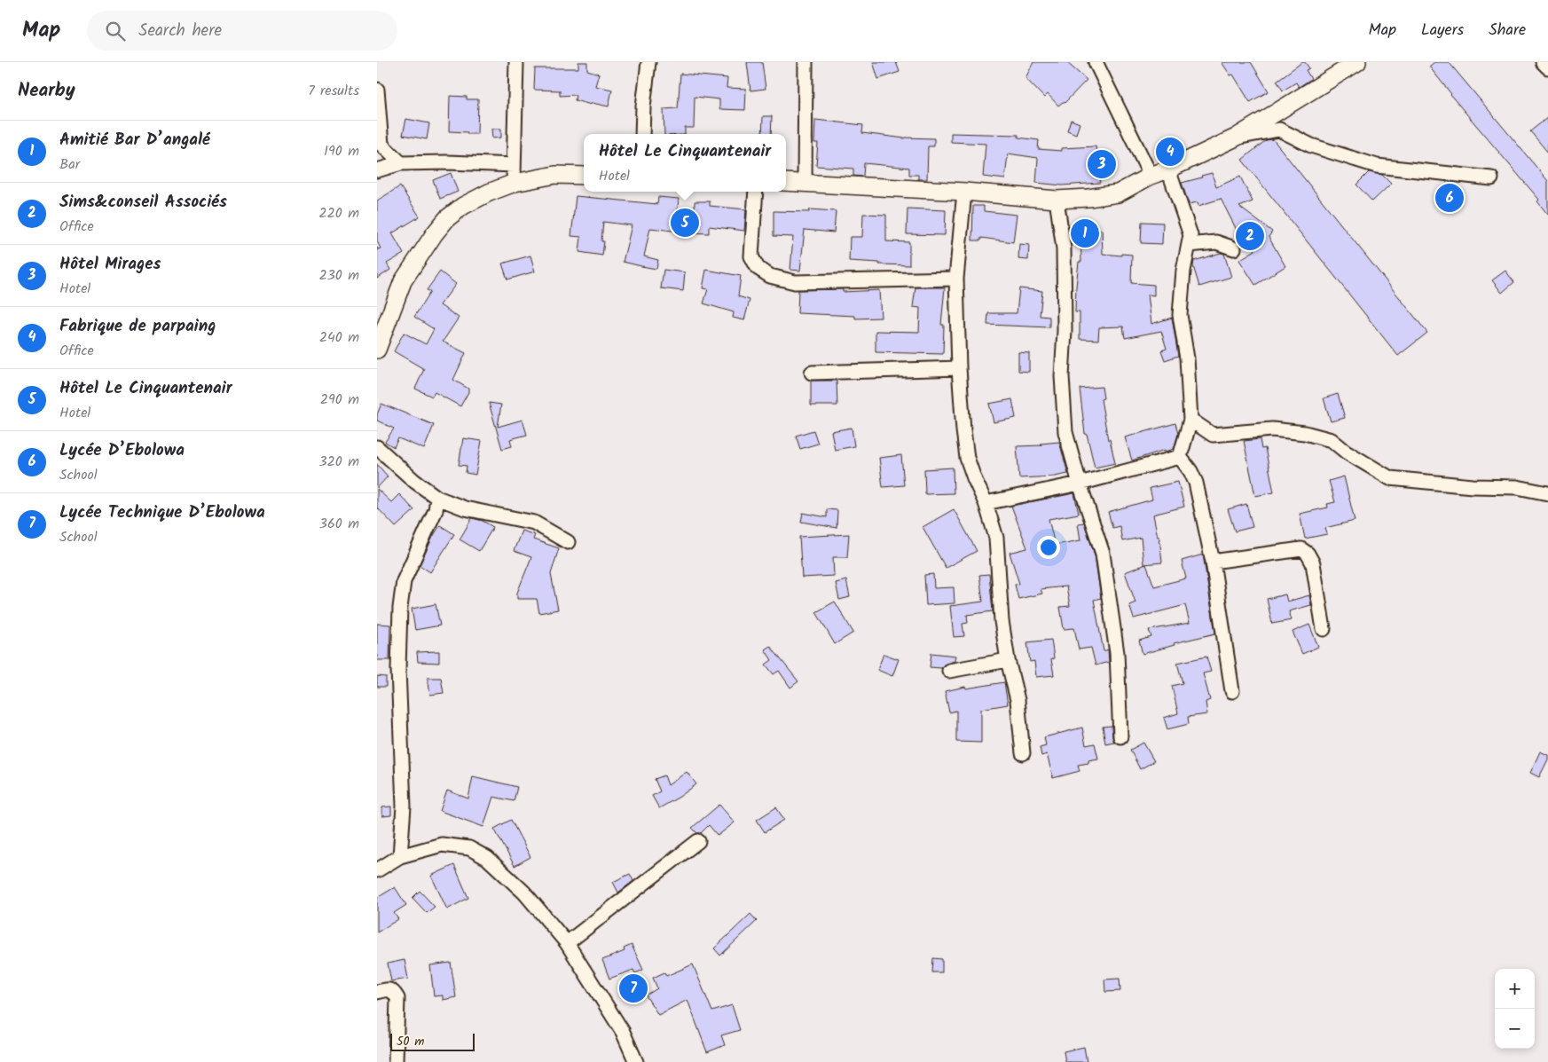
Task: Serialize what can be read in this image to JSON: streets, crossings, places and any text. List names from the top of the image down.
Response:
{
  "scale_bar": "50 m",
  "page": {
    "header": "Map",
    "search": "Search here",
    "nav": ["Map", "Layers", "Share"],
    "heading": ["Nearby", "7 results"],
    "list": [
      {
        "mark": "1",
        "name": "Amitié Bar D’angalé",
        "note": "Bar",
        "value": "190 m"
      },
      {
        "mark": "2",
        "name": "Sims&conseil Associés",
        "note": "Office",
        "value": "220 m"
      },
      {
        "mark": "3",
        "name": "Hôtel Mirages",
        "note": "Hotel",
        "value": "230 m"
      },
      {
        "mark": "4",
        "name": "Fabrique de parpaing",
        "note": "Office",
        "value": "240 m"
      },
      {
        "mark": "5",
        "name": "Hôtel Le Cinquantenair",
        "note": "Hotel",
        "value": "290 m"
      },
      {
        "mark": "6",
        "name": "Lycée D’Ebolowa",
        "note": "School",
        "value": "320 m"
      },
      {
        "mark": "7",
        "name": "Lycée Technique D’Ebolowa",
        "note": "School",
        "value": "360 m"
      }
    ],
    "popup": ["Hôtel Le Cinquantenair", "Hotel"],
    "pins": [
      "4",
      "3",
      "6",
      "5",
      "1",
      "2",
      "7"
    ],
    "map_buttons": ["+", "−"],
    "scale": "50 m"
  }
}
